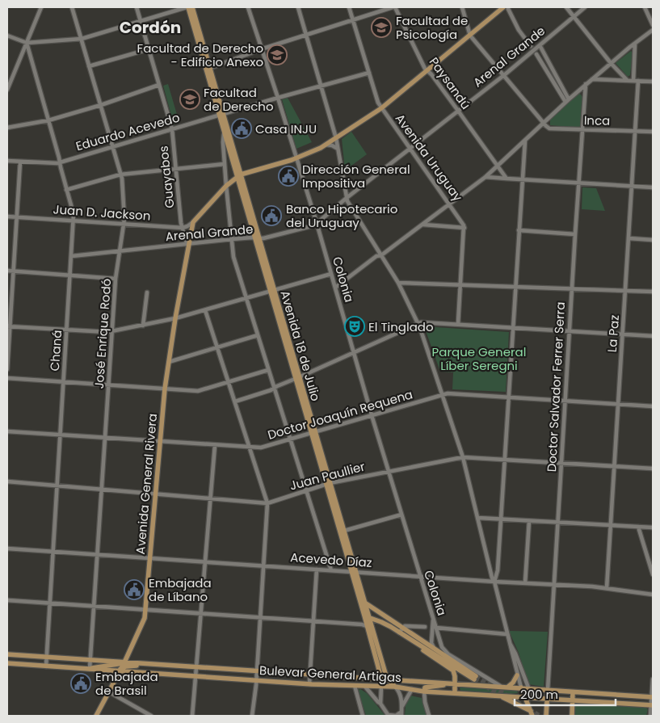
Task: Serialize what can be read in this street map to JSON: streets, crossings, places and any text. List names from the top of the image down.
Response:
{
  "streets": {
    "main road": ["Avenida 18 de Julio", "Avenida General Rivera", "Bulevar General Artigas"],
    "street": [
      "Arenal Grande",
      "Paysandú",
      "Inca",
      "Eduardo Acevedo",
      "Avenida Uruguay",
      "Guayabos",
      "Juan D. Jackson",
      "Colonia",
      "José Enrique Rodó",
      "La Paz",
      "Chaná",
      "Doctor Salvador Ferrer Serra",
      "Doctor Joaquín Requena",
      "Juan Paullier",
      "Acevedo Díaz"
    ]
  },
  "crossings": [
    ["Arenal Grande", "Paysandú"],
    ["Arenal Grande", "Avenida Uruguay"],
    ["Arenal Grande", "Colonia"],
    ["Arenal Grande", "José Enrique Rodó"],
    ["Arenal Grande", "Avenida 18 de Julio"],
    ["Arenal Grande", "Chaná"],
    ["Arenal Grande", "Avenida General Rivera"],
    ["Inca", "La Paz"],
    ["Inca", "Doctor Salvador Ferrer Serra"],
    ["Eduardo Acevedo", "Avenida Uruguay"],
    ["Eduardo Acevedo", "Guayabos"],
    ["Eduardo Acevedo", "Colonia"],
    ["Eduardo Acevedo", "José Enrique Rodó"],
    ["Eduardo Acevedo", "Avenida 18 de Julio"],
    ["Eduardo Acevedo", "Chaná"],
    ["Guayabos", "Juan D. Jackson"],
    ["Guayabos", "Avenida General Rivera"],
    ["Juan D. Jackson", "José Enrique Rodó"],
    ["Juan D. Jackson", "Chaná"],
    ["Juan D. Jackson", "Avenida General Rivera"],
    ["Colonia", "Doctor Joaquín Requena"],
    ["Colonia", "Juan Paullier"],
    ["Colonia", "Acevedo Díaz"],
    ["Colonia", "Bulevar General Artigas"],
    ["José Enrique Rodó", "Doctor Joaquín Requena"],
    ["José Enrique Rodó", "Juan Paullier"],
    ["José Enrique Rodó", "Acevedo Díaz"],
    ["José Enrique Rodó", "Bulevar General Artigas"],
    ["La Paz", "Doctor Joaquín Requena"],
    ["La Paz", "Juan Paullier"],
    ["La Paz", "Acevedo Díaz"],
    ["Avenida 18 de Julio", "Doctor Joaquín Requena"],
    ["Avenida 18 de Julio", "Juan Paullier"],
    ["Avenida 18 de Julio", "Acevedo Díaz"],
    ["Avenida 18 de Julio", "Bulevar General Artigas"],
    ["Chaná", "Doctor Joaquín Requena"],
    ["Chaná", "Juan Paullier"],
    ["Chaná", "Acevedo Díaz"],
    ["Chaná", "Bulevar General Artigas"],
    ["Doctor Salvador Ferrer Serra", "Doctor Joaquín Requena"],
    ["Doctor Salvador Ferrer Serra", "Juan Paullier"],
    ["Doctor Salvador Ferrer Serra", "Acevedo Díaz"],
    ["Doctor Salvador Ferrer Serra", "Bulevar General Artigas"],
    ["Doctor Joaquín Requena", "Avenida General Rivera"],
    ["Juan Paullier", "Avenida General Rivera"],
    ["Avenida General Rivera", "Acevedo Díaz"],
    ["Avenida General Rivera", "Bulevar General Artigas"]
  ],
  "districts": ["Cordón"],
  "parks": ["Parque General Líber Seregni"],
  "places": {
    "school or university": ["Facultad de Psicología", "Facultad de Derecho - Edificio Anexo", "Facultad de Derecho"],
    "public building": [
      "Casa INJU",
      "Dirección General Impositiva",
      "Banco Hipotecario del Uruguay",
      "Embajada de Líbano",
      "Embajada de Brasil"
    ],
    "theatre": ["El Tinglado"]
  },
  "scale_bar": "200 m"
}
